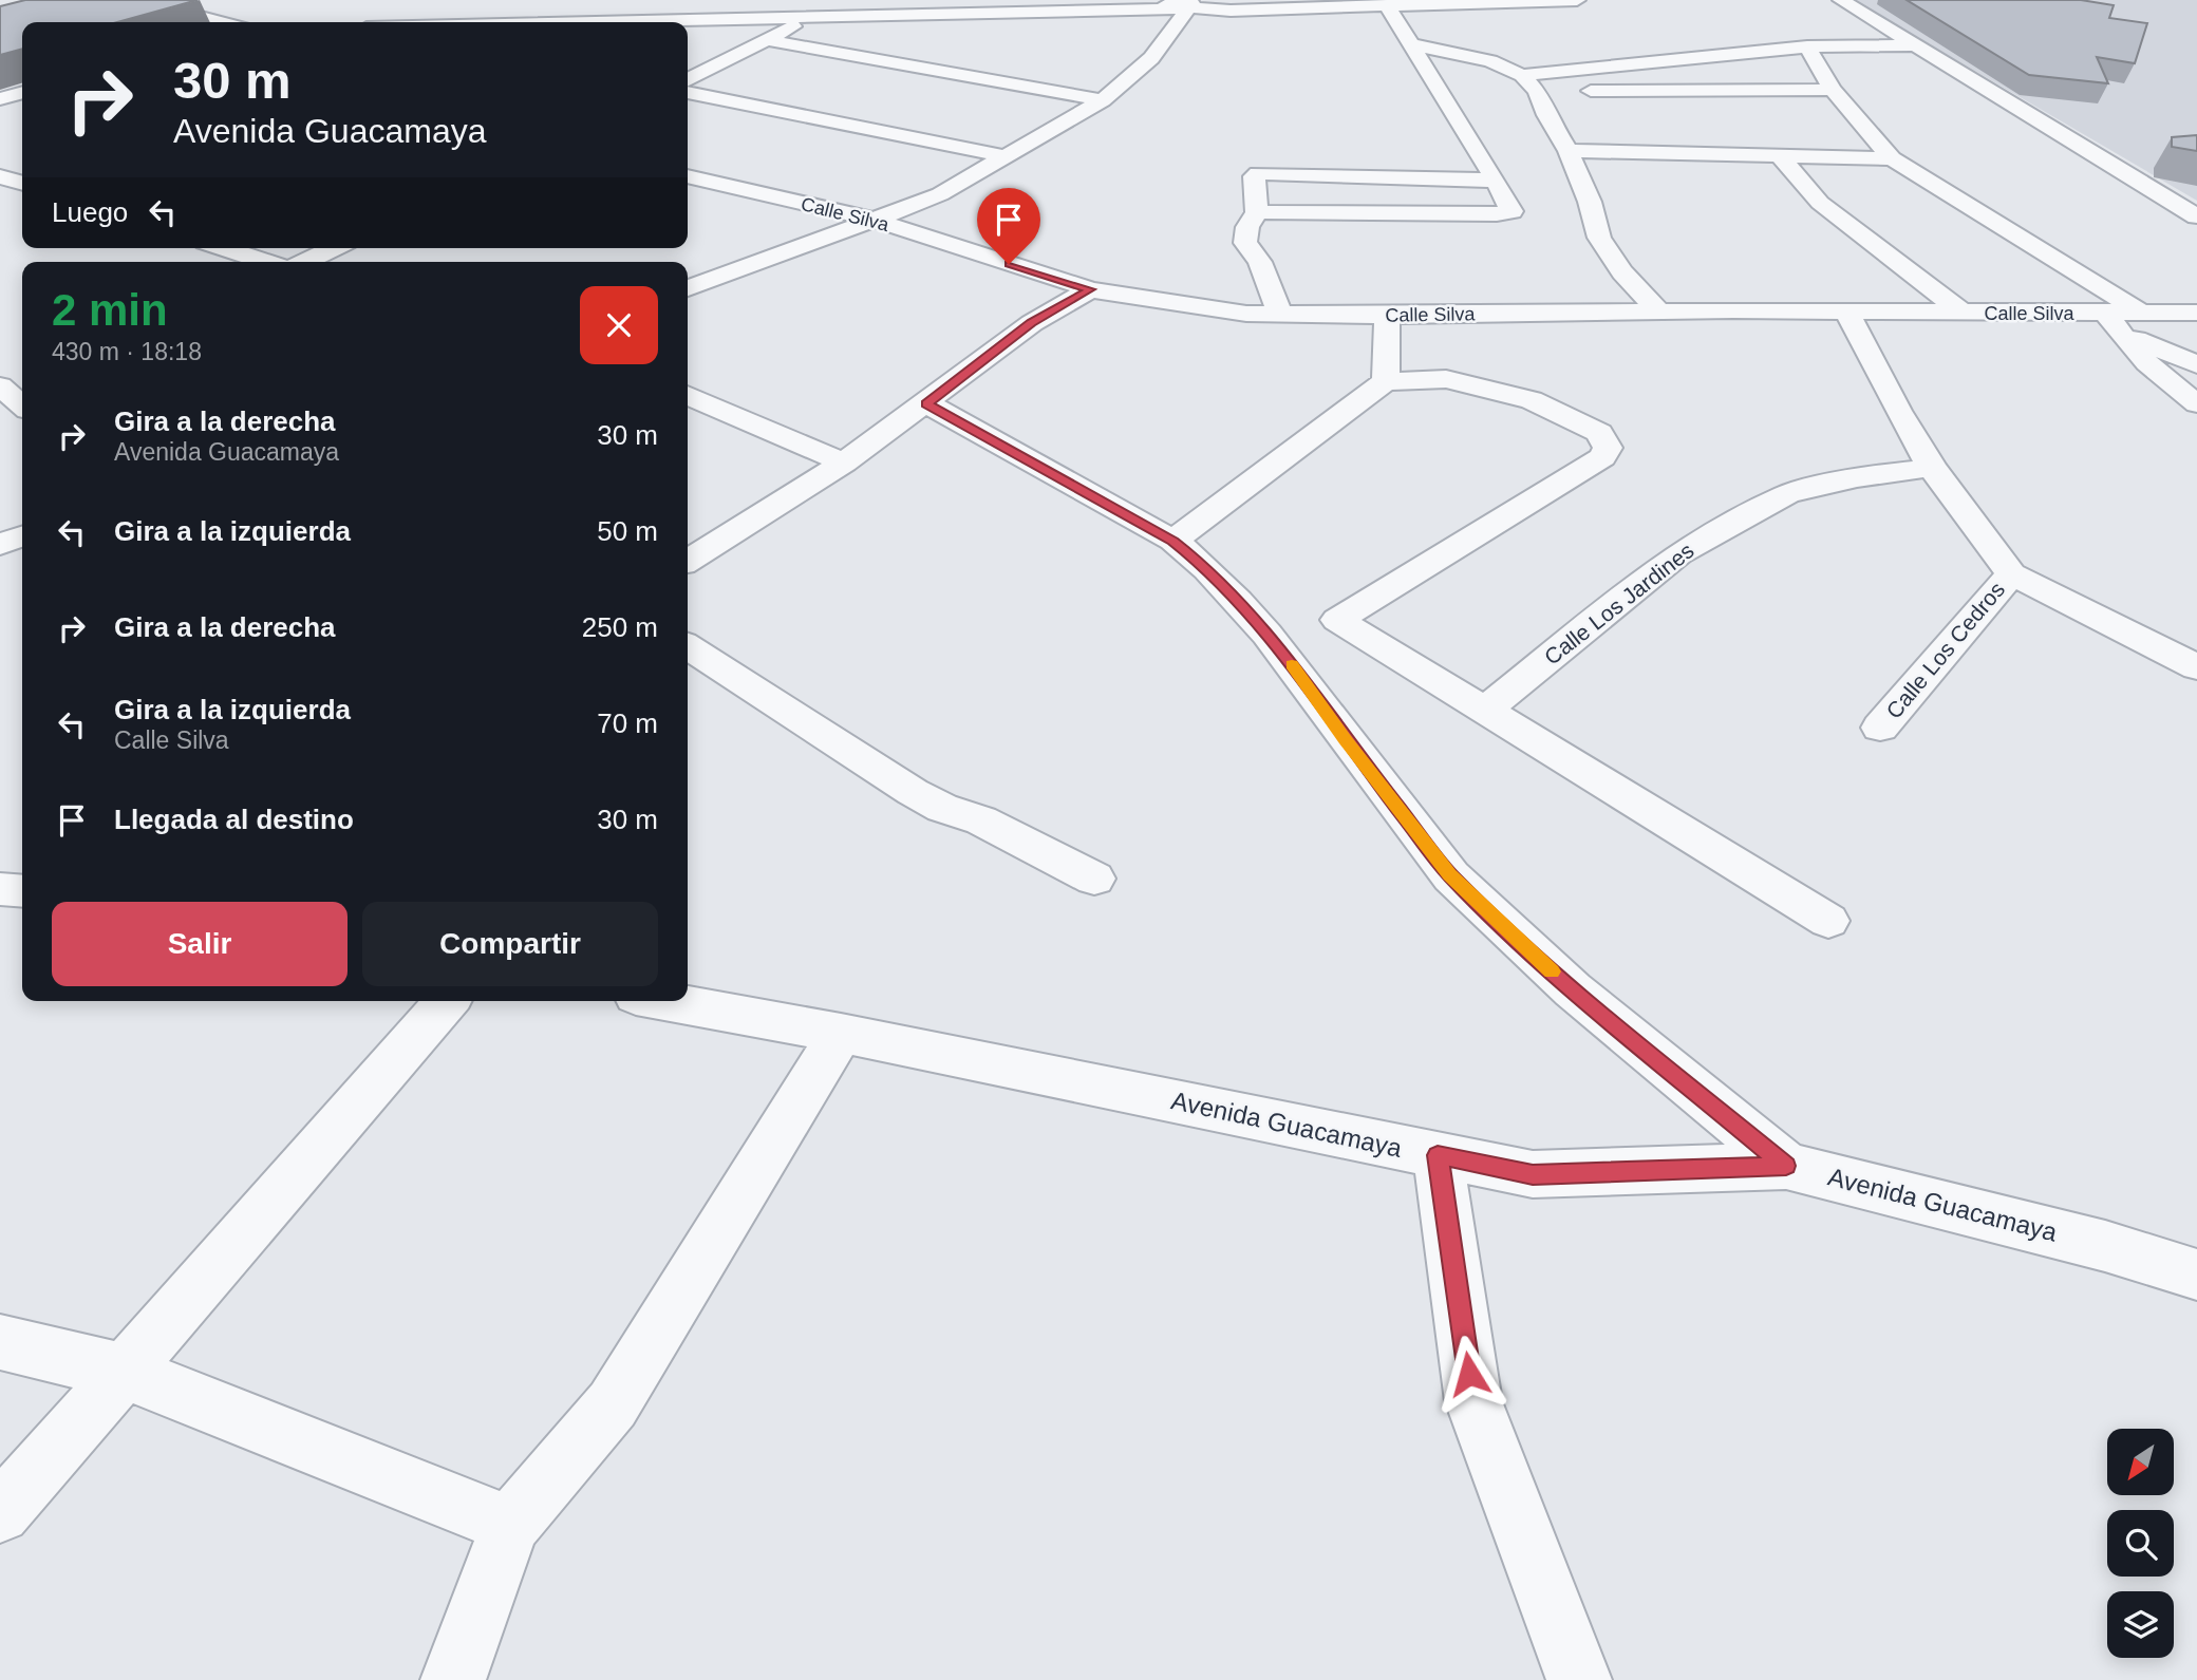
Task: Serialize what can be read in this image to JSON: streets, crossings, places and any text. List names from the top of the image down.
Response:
{
  "streets": {
    "street": [
      "Calle Silva",
      "Calle Los Jardines",
      "Calle Los Cedros",
      "Avenida Guacamaya"
    ]
  },
  "north": "bottom left",
  "page": {
    "turn": ["30 m", "Avenida Guacamaya"],
    "then": "Luego",
    "heading": ["2 min", "430 m · 18:18"],
    "list": [
      {
        "name": "Gira a la derecha",
        "note": "Avenida Guacamaya",
        "value": "30 m"
      },
      {
        "name": "Gira a la izquierda",
        "value": "50 m"
      },
      {
        "name": "Gira a la derecha",
        "value": "250 m"
      },
      {
        "name": "Gira a la izquierda",
        "note": "Calle Silva",
        "value": "70 m"
      },
      {
        "name": "Llegada al destino",
        "value": "30 m"
      }
    ],
    "buttons": ["Salir", "Compartir"]
  }
}
